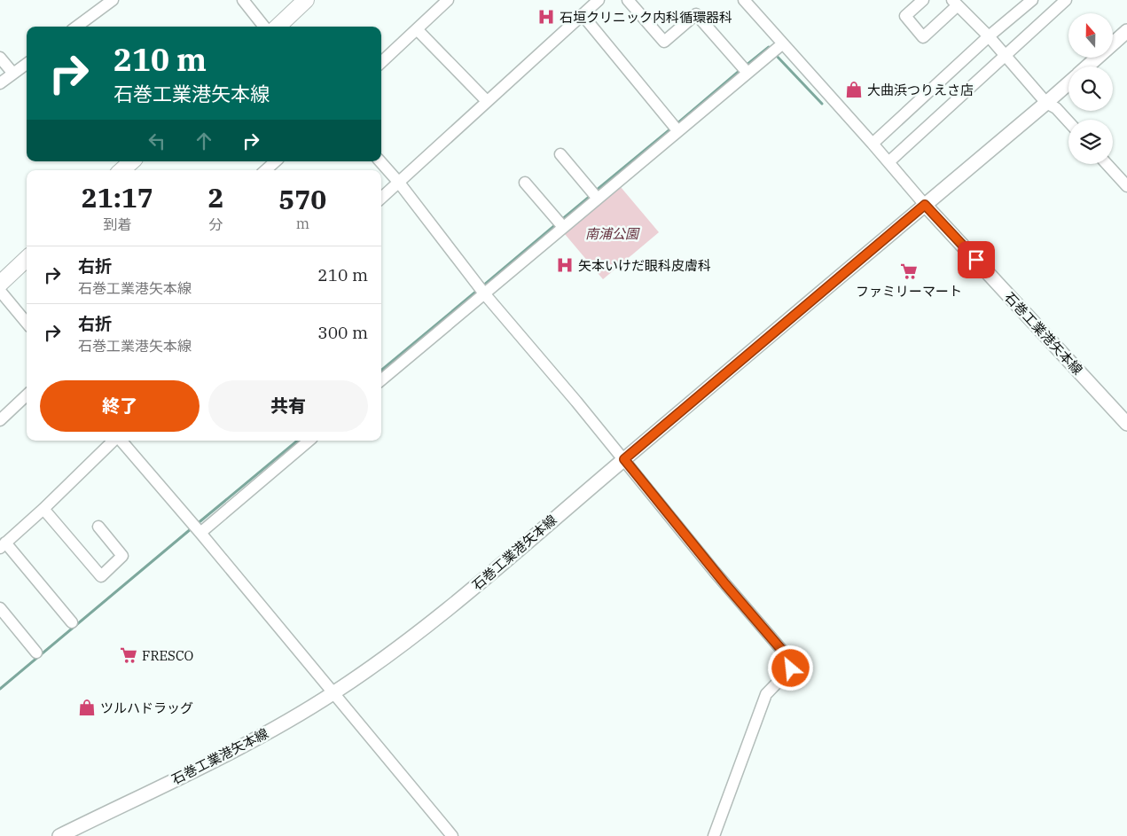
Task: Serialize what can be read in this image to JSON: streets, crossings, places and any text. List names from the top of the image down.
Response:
{
  "streets": {
    "main road": ["石巻工業港矢本線"]
  },
  "parks": ["南浦公園"],
  "places": {
    "hospital": ["石垣クリニック内科循環器科", "矢本いけだ眼科皮膚科"],
    "shop": ["大曲浜つりえさ店", "ツルハドラッグ"],
    "supermarket": ["ファミリーマート", "FRESCO"]
  },
  "north": "top",
  "page": {
    "turn": ["210 m", "石巻工業港矢本線"],
    "eta": [
      "21:17",
      "到着",
      "2",
      "分",
      "570",
      "m"
    ],
    "list": [
      {
        "name": "右折",
        "note": "石巻工業港矢本線",
        "value": "210 m"
      },
      {
        "name": "右折",
        "note": "石巻工業港矢本線",
        "value": "300 m"
      }
    ],
    "buttons": ["終了", "共有"]
  }
}
